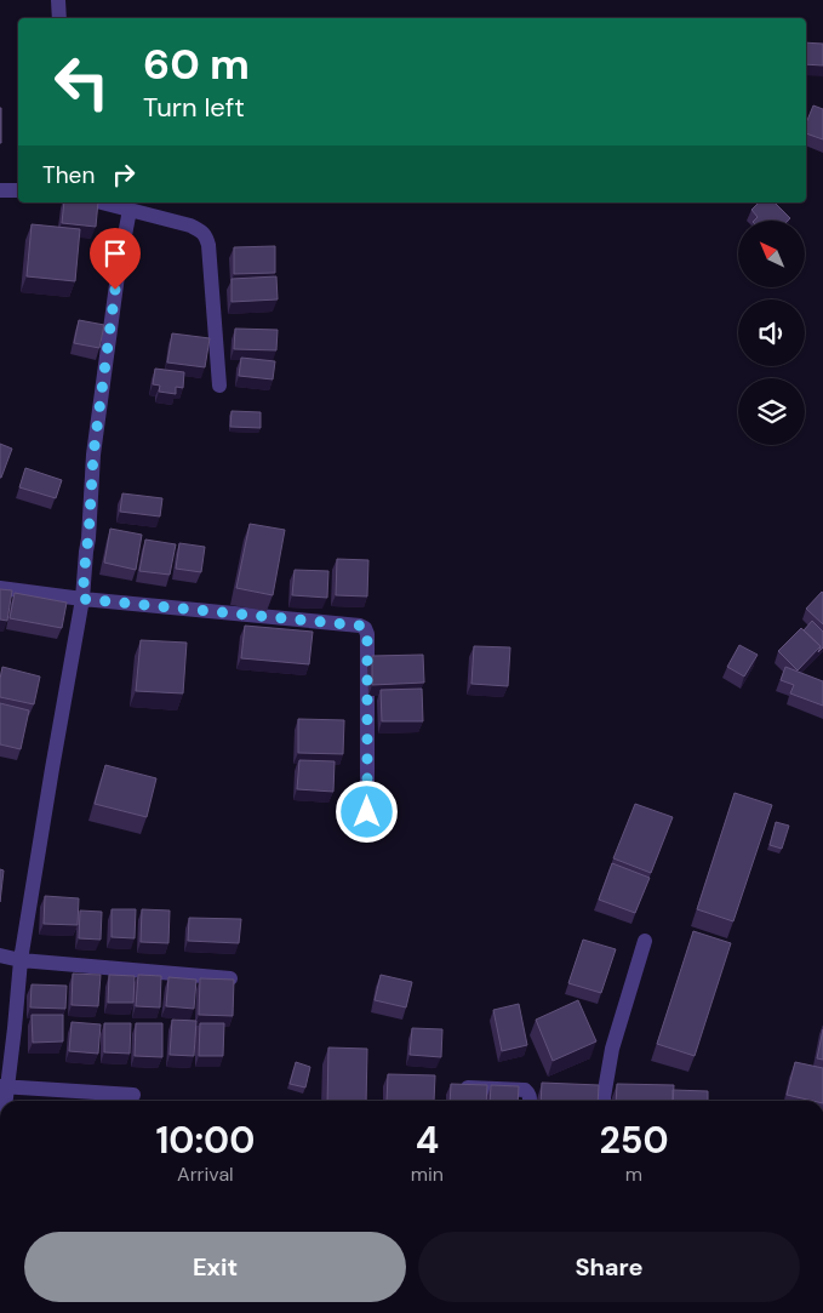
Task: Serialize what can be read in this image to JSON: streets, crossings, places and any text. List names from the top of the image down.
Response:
{
  "north": "top left",
  "page": {
    "turn": ["60 m", "Turn left"],
    "then": "Then",
    "eta": [
      "10:00",
      "Arrival",
      "4",
      "min",
      "250",
      "m"
    ],
    "buttons": ["Exit", "Share"]
  }
}
